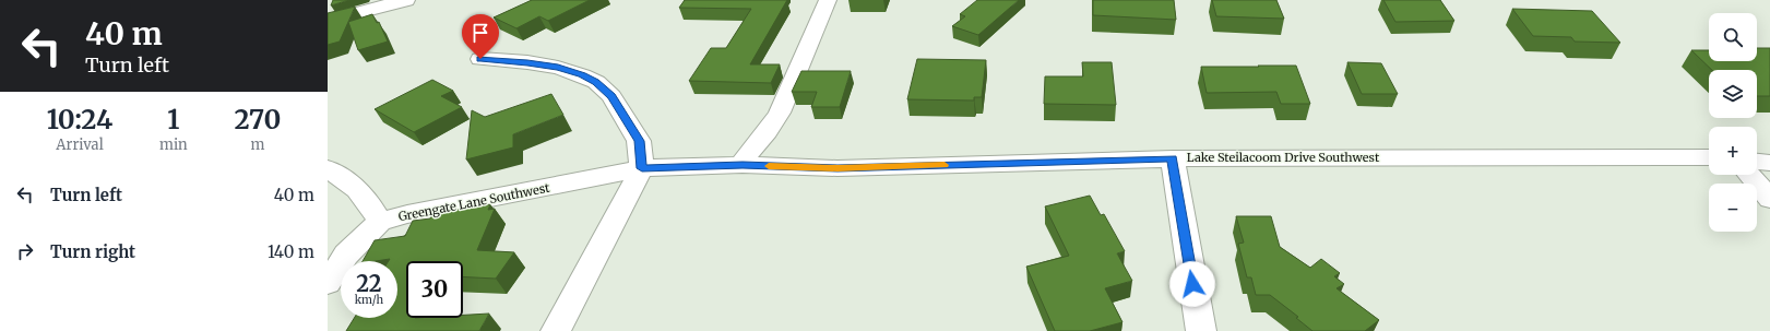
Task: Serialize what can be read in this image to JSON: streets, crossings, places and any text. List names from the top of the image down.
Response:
{
  "streets": {
    "street": ["Lake Steilacoom Drive Southwest", "Greengate Lane Southwest"]
  },
  "crossings": [
    ["Lake Steilacoom Drive Southwest", "Greengate Lane Southwest"]
  ],
  "page": {
    "turn": ["40 m", "Turn left"],
    "map_buttons": ["+", "−"],
    "eta": [
      "10:24",
      "Arrival",
      "1",
      "min",
      "270",
      "m"
    ],
    "list": [
      {
        "name": "Turn left",
        "value": "40 m"
      },
      {
        "name": "Turn right",
        "value": "140 m"
      }
    ],
    "speed": "22 km/h",
    "limit": "30"
  }
}
